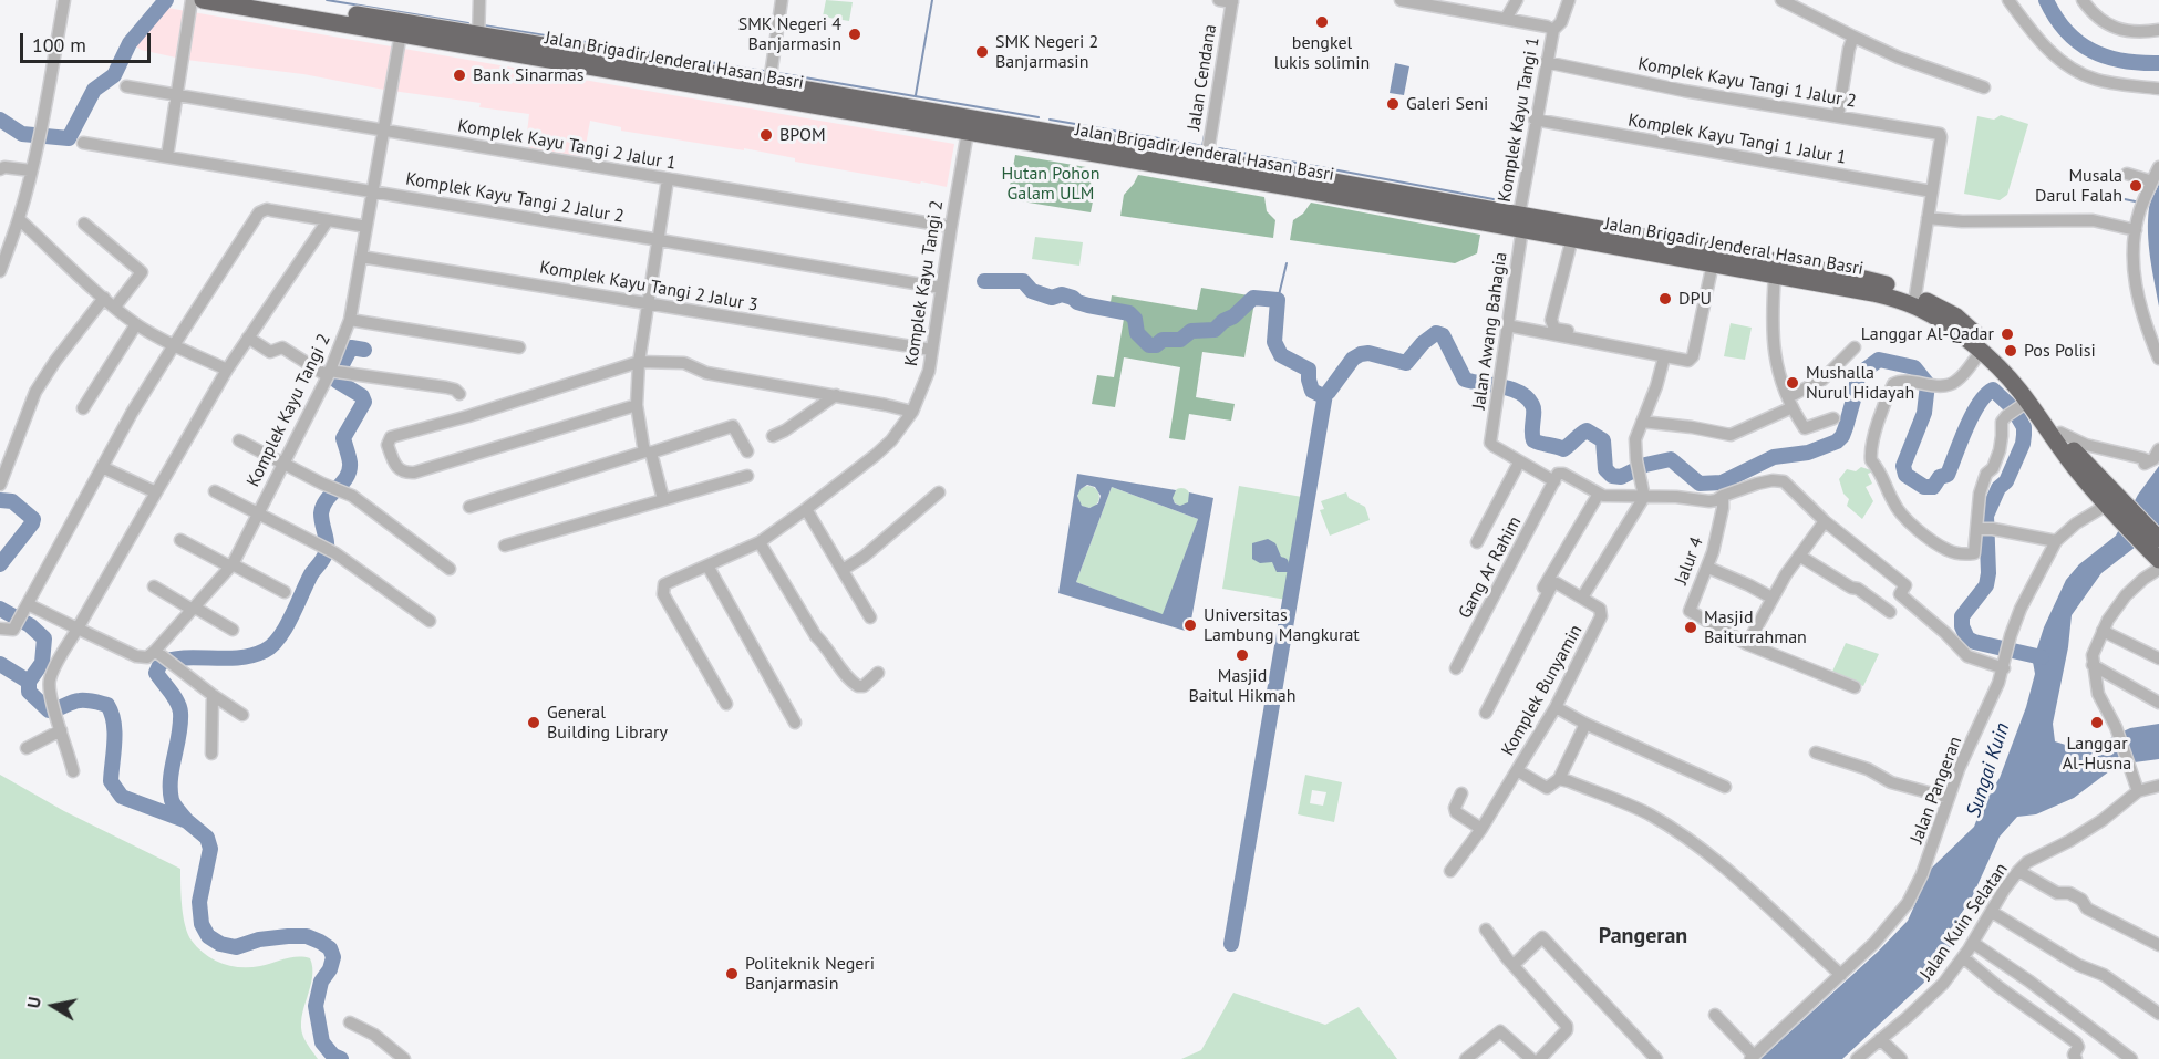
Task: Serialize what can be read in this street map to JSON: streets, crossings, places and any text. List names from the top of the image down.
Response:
{
  "streets": {
    "highway": ["Jalan Brigadir Jenderal Hasan Basri"],
    "street": [
      "Jalan Cendana",
      "Komplek Kayu Tangi 1 Jalur 2",
      "Komplek Kayu Tangi 1",
      "Komplek Kayu Tangi 1 Jalur 1",
      "Komplek Kayu Tangi 2 Jalur 1",
      "Komplek Kayu Tangi 2 Jalur 2",
      "Komplek Kayu Tangi 2",
      "Komplek Kayu Tangi 2 Jalur 3",
      "Jalan Awang Bahagia",
      "Jalur 4",
      "Gang Ar Rahim",
      "Komplek Bunyamin",
      "Jalan Pangeran",
      "Jalan Kuin Selatan"
    ]
  },
  "crossings": [
    ["Jalan Brigadir Jenderal Hasan Basri", "Jalan Cendana"],
    ["Jalan Brigadir Jenderal Hasan Basri", "Komplek Kayu Tangi 1"],
    ["Jalan Brigadir Jenderal Hasan Basri", "Komplek Kayu Tangi 2"],
    ["Jalan Brigadir Jenderal Hasan Basri", "Jalan Awang Bahagia"],
    ["Jalan Brigadir Jenderal Hasan Basri", "Jalan Pangeran"],
    ["Komplek Kayu Tangi 1 Jalur 2", "Komplek Kayu Tangi 1"],
    ["Komplek Kayu Tangi 1 Jalur 2", "Komplek Kayu Tangi 1 Jalur 1"],
    ["Komplek Kayu Tangi 1", "Komplek Kayu Tangi 1 Jalur 1"],
    ["Komplek Kayu Tangi 1", "Jalan Awang Bahagia"],
    ["Komplek Kayu Tangi 2 Jalur 1", "Komplek Kayu Tangi 2"],
    ["Komplek Kayu Tangi 2 Jalur 2", "Komplek Kayu Tangi 2"],
    ["Komplek Kayu Tangi 2", "Komplek Kayu Tangi 2 Jalur 3"],
    ["Komplek Bunyamin", "Jalan Pangeran"]
  ],
  "districts": ["Pangeran"],
  "water": ["Sungai Kuin"],
  "parks": ["Hutan Pohon Galam ULM"],
  "places": [
    "bengkel lukis solimin",
    "SMK Negeri 4 Banjarmasin",
    "SMK Negeri 2 Banjarmasin",
    "Bank Sinarmas",
    "Galeri Seni",
    "BPOM",
    "Musala Darul Falah",
    "DPU",
    "Langgar Al-Qadar",
    "Pos Polisi",
    "Mushalla Nurul Hidayah",
    "Universitas Lambung Mangkurat",
    "Masjid Baiturrahman",
    "Masjid Baitul Hikmah",
    "General Building Library",
    "Langgar Al-Husna",
    "Politeknik Negeri Banjarmasin"
  ],
  "scale_bar": "100 m",
  "north": "left"
}
